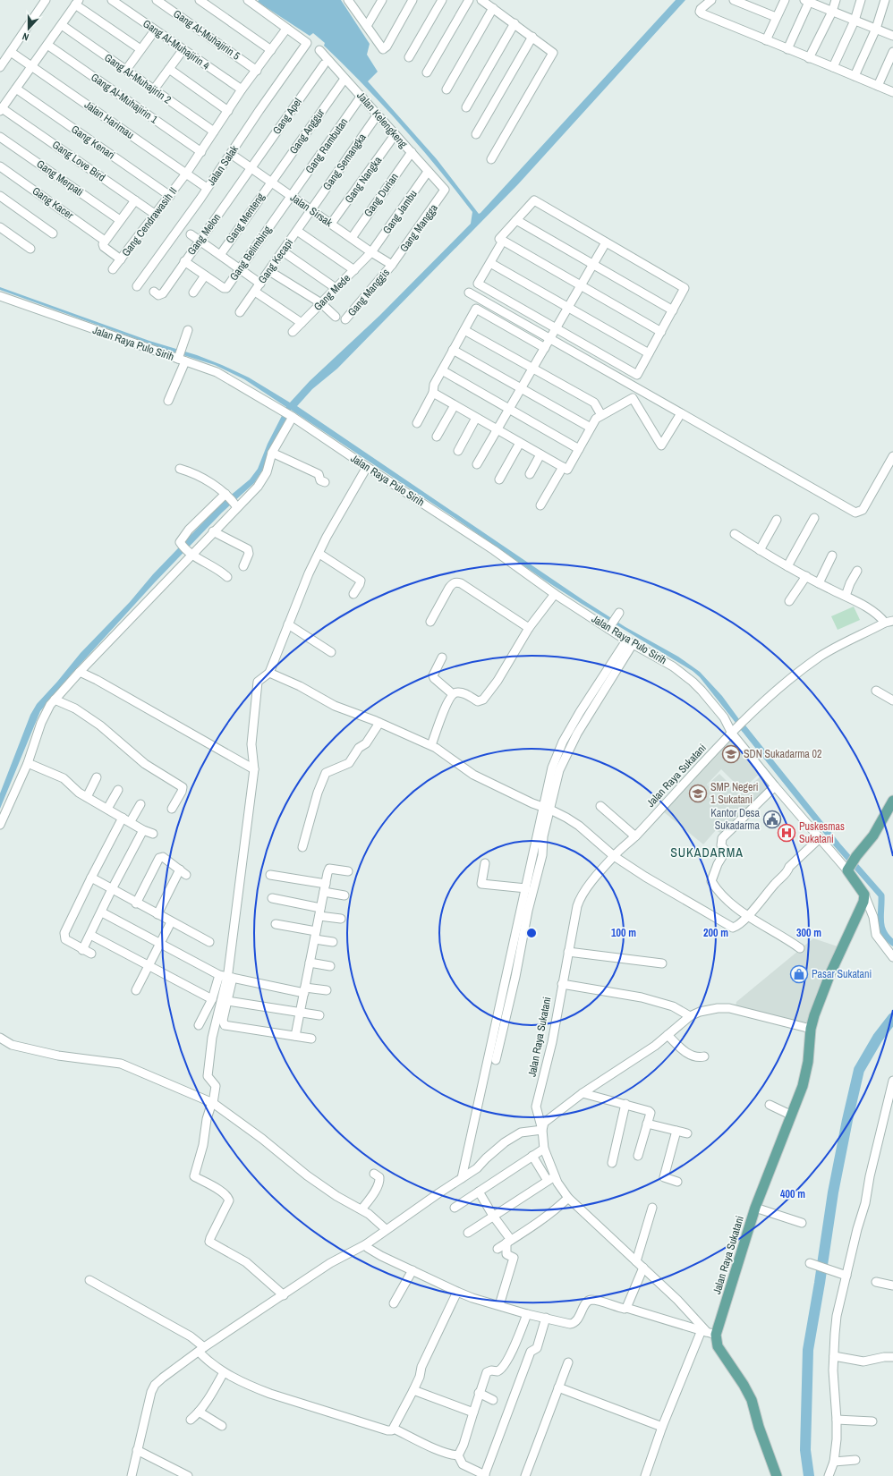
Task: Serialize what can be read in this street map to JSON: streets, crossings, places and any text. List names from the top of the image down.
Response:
{
  "streets": {
    "main road": ["Jalan Raya Sukatani"],
    "street": [
      "Gang Al-Muhajirin 5",
      "Gang Al-Muhajirin 4",
      "Gang Al-Muhajirin 2",
      "Gang Al-Muhajirin 1",
      "Gang Apel",
      "Jalan Harimau",
      "Jalan Kelengkeng",
      "Gang Anggur",
      "Gang Kenari",
      "Gang Rambutan",
      "Gang Love Bird",
      "Gang Semangka",
      "Jalan Salak",
      "Gang Merpati",
      "Gang Nangka",
      "Gang Durian",
      "Gang Kacer",
      "Jalan Sirsak",
      "Gang Jambu",
      "Gang Menteng",
      "Gang Cendrawasih II",
      "Gang Mangga",
      "Gang Melon",
      "Gang Belimbing",
      "Gang Kecapi",
      "Gang Mede",
      "Gang Manggis",
      "Jalan Raya Pulo Sirih"
    ]
  },
  "crossings": [
    ["Gang Al-Muhajirin 5", "Gang Cendrawasih II"],
    ["Gang Al-Muhajirin 4", "Gang Cendrawasih II"],
    ["Gang Al-Muhajirin 2", "Gang Cendrawasih II"],
    ["Gang Al-Muhajirin 1", "Gang Cendrawasih II"],
    ["Gang Apel", "Jalan Sirsak"],
    ["Gang Apel", "Gang Melon"],
    ["Jalan Harimau", "Jalan Salak"],
    ["Jalan Harimau", "Gang Cendrawasih II"],
    ["Jalan Kelengkeng", "Gang Rambutan"],
    ["Jalan Kelengkeng", "Gang Semangka"],
    ["Jalan Kelengkeng", "Gang Nangka"],
    ["Jalan Kelengkeng", "Gang Durian"],
    ["Jalan Kelengkeng", "Gang Jambu"],
    ["Jalan Kelengkeng", "Gang Mangga"],
    ["Gang Anggur", "Jalan Sirsak"],
    ["Gang Anggur", "Gang Menteng"],
    ["Gang Kenari", "Gang Cendrawasih II"],
    ["Gang Rambutan", "Jalan Sirsak"],
    ["Gang Rambutan", "Gang Belimbing"],
    ["Gang Love Bird", "Gang Cendrawasih II"],
    ["Gang Semangka", "Jalan Sirsak"],
    ["Gang Semangka", "Gang Kecapi"],
    ["Jalan Salak", "Jalan Sirsak"],
    ["Gang Nangka", "Jalan Sirsak"],
    ["Gang Durian", "Jalan Sirsak"],
    ["Jalan Sirsak", "Gang Jambu"],
    ["Jalan Sirsak", "Gang Menteng"],
    ["Jalan Sirsak", "Gang Mangga"],
    ["Jalan Sirsak", "Gang Melon"],
    ["Jalan Sirsak", "Gang Belimbing"],
    ["Jalan Sirsak", "Gang Kecapi"],
    ["Jalan Sirsak", "Gang Mede"],
    ["Jalan Sirsak", "Gang Manggis"],
    ["Gang Jambu", "Gang Mede"],
    ["Gang Mangga", "Gang Manggis"],
    ["Gang Melon", "Gang Belimbing"],
    ["Jalan Raya Pulo Sirih", "Jalan Raya Sukatani"]
  ],
  "districts": ["SUKADARMA"],
  "places": {
    "school or university": ["SDN Sukadarma 02", "SMP Negeri 1 Sukatani"],
    "public building": ["Kantor Desa Sukadarma"],
    "hospital": ["Puskesmas Sukatani"],
    "shop": ["Pasar Sukatani"]
  },
  "north": "bottom",
  "rings": [
    "100 m",
    "200 m",
    "300 m",
    "400 m"
  ]
}
